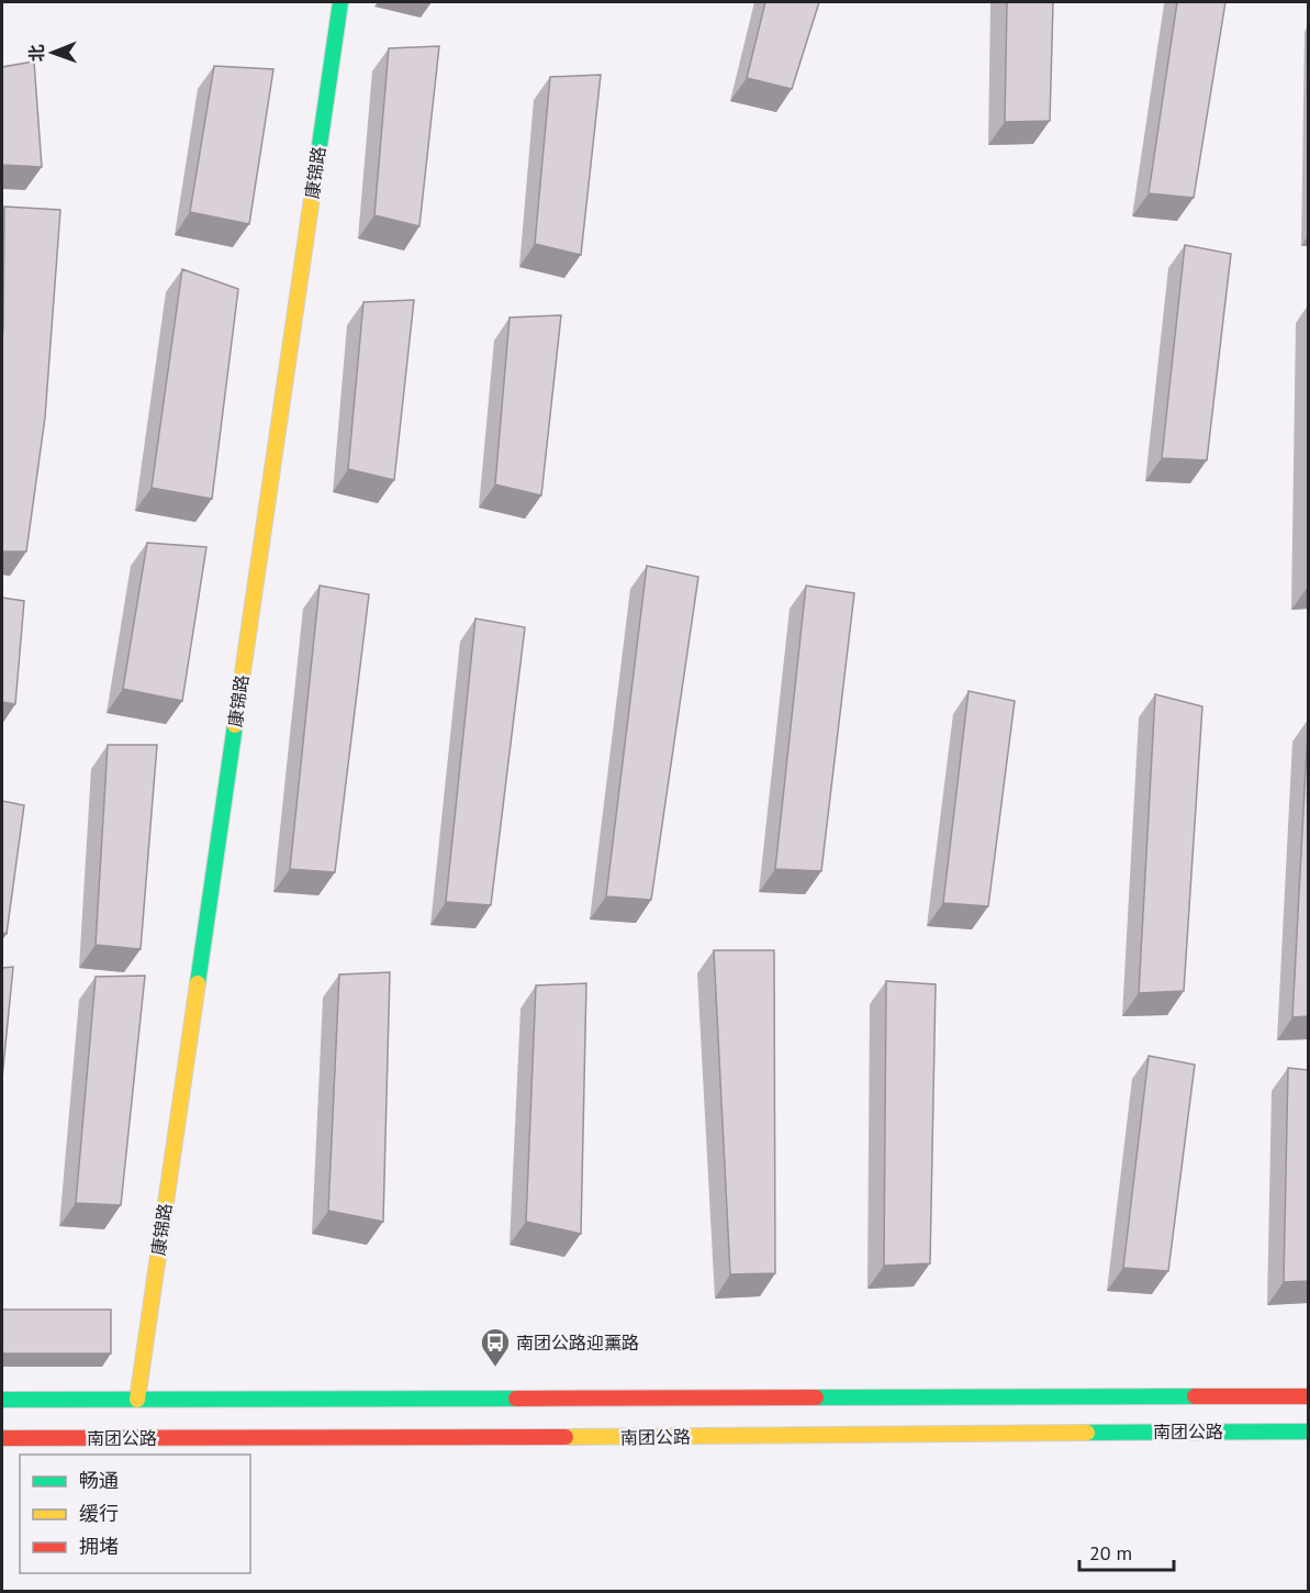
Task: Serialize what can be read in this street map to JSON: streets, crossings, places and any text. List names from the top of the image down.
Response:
{
  "streets": {
    "main road": ["康锦路", "南团公路"]
  },
  "crossings": [
    ["康锦路", "南团公路"]
  ],
  "places": {
    "bus stop": ["南团公路迎薰路"]
  },
  "legend": ["畅通", "缓行", "拥堵"],
  "scale_bar": "20 m",
  "north": "left"
}
